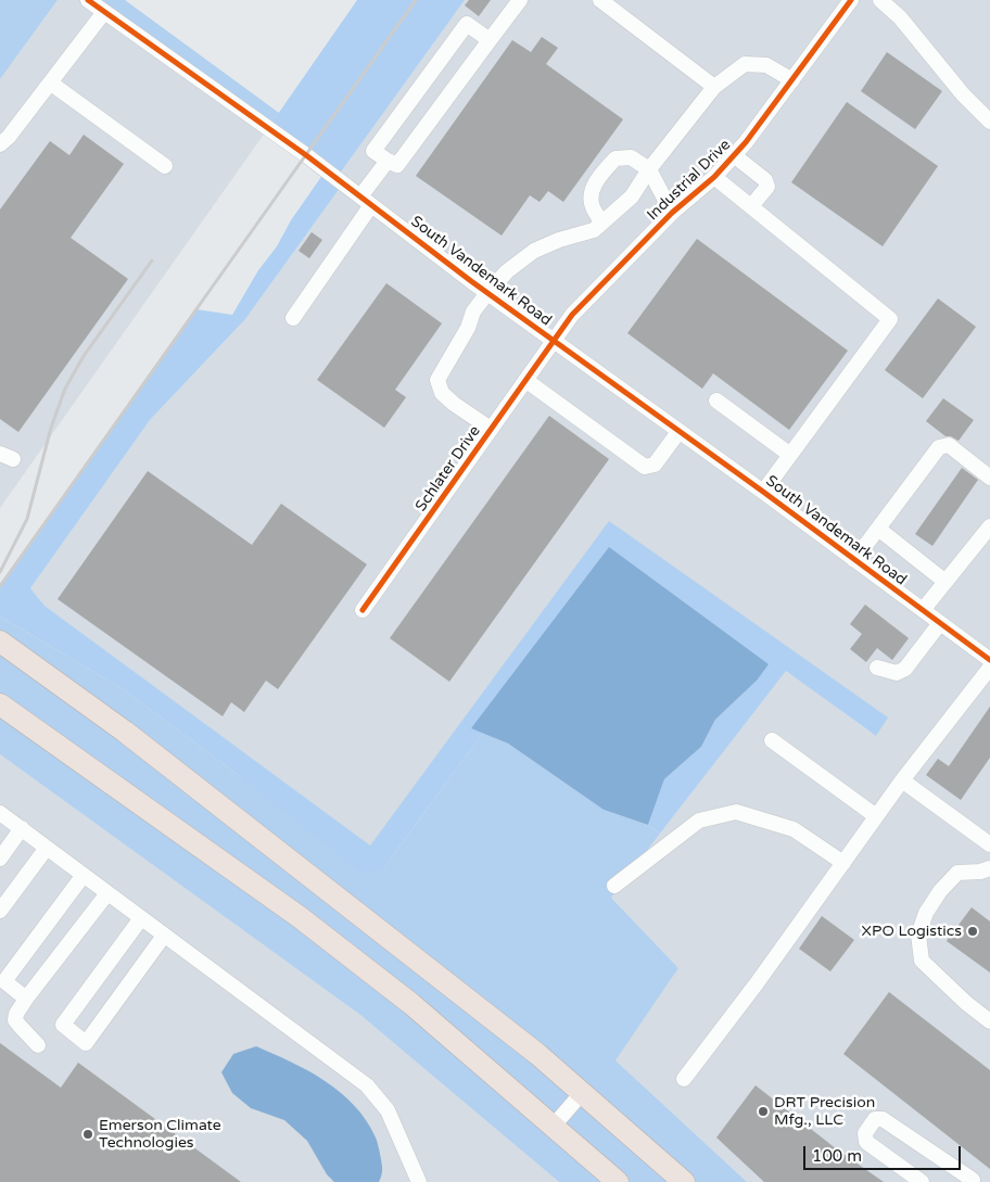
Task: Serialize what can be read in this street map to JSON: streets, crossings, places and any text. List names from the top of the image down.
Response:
{
  "streets": {
    "street": ["Industrial Drive", "South Vandemark Road", "Schlater Drive"]
  },
  "crossings": [
    ["Industrial Drive", "South Vandemark Road"],
    ["Industrial Drive", "Schlater Drive"],
    ["South Vandemark Road", "Schlater Drive"]
  ],
  "places": ["XPO Logistics", "DRT Precision Mfg., LLC", "Emerson Climate Technologies"],
  "scale_bar": "100 m"
}
